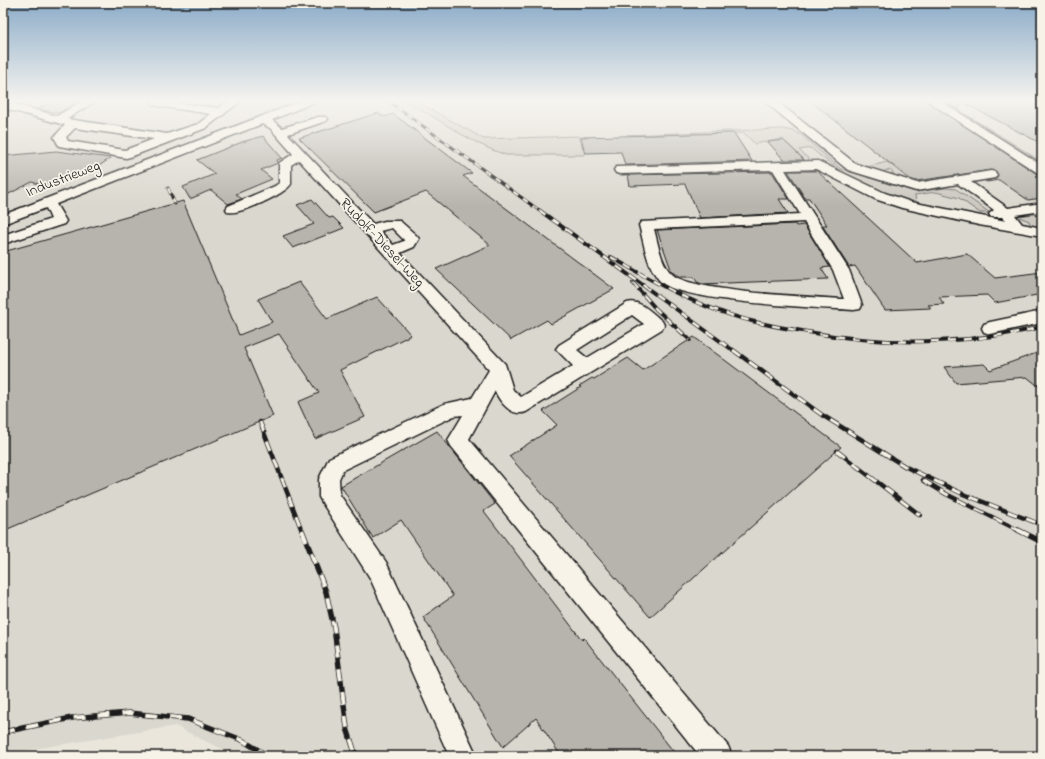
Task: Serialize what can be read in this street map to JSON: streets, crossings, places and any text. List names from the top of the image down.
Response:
{
  "streets": {
    "street": ["Industrieweg", "Rudolf-Diesel-Weg"]
  }
}
